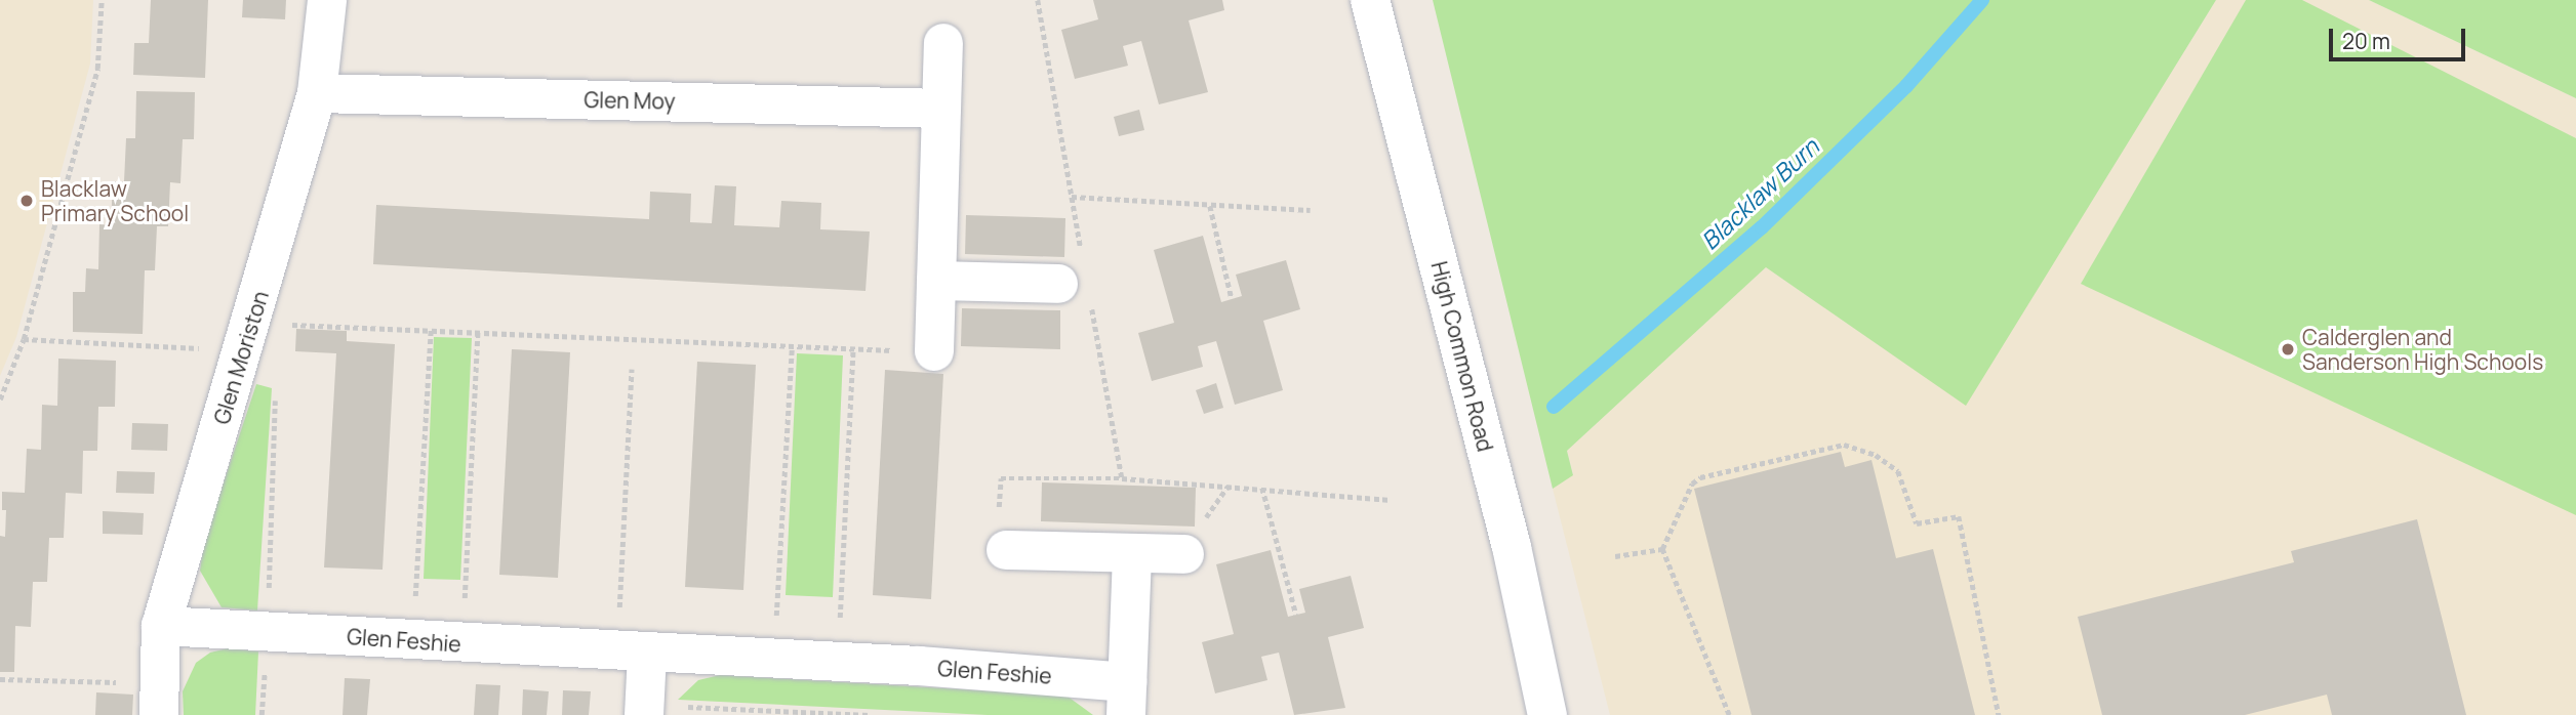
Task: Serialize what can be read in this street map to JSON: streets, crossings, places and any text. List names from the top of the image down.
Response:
{
  "streets": {
    "street": [
      "Glen Moy",
      "High Common Road",
      "Glen Moriston",
      "Glen Feshie"
    ]
  },
  "crossings": [
    ["Glen Moy", "Glen Moriston"],
    ["Glen Moriston", "Glen Feshie"]
  ],
  "water": ["Blacklaw Burn"],
  "places": ["Blacklaw Primary School", "Calderglen and Sanderson High Schools"],
  "scale_bar": "20 m"
}
